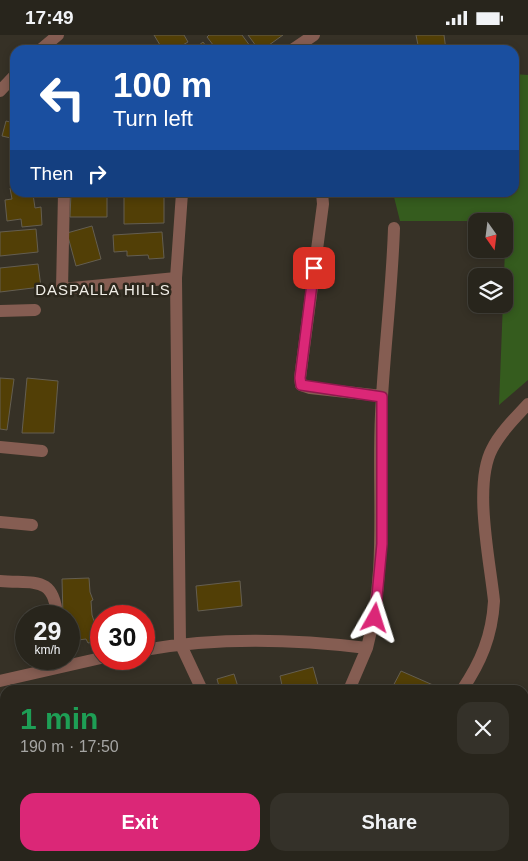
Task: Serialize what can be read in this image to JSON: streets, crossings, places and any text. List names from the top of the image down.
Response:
{
  "districts": ["DASPALLA HILLS"],
  "north": "bottom",
  "page": {
    "status": "17:49",
    "turn": ["100 m", "Turn left"],
    "then": "Then",
    "speed": "29 km/h",
    "limit": "30",
    "heading": ["1 min", "190 m · 17:50"],
    "buttons": ["Exit", "Share"]
  }
}
